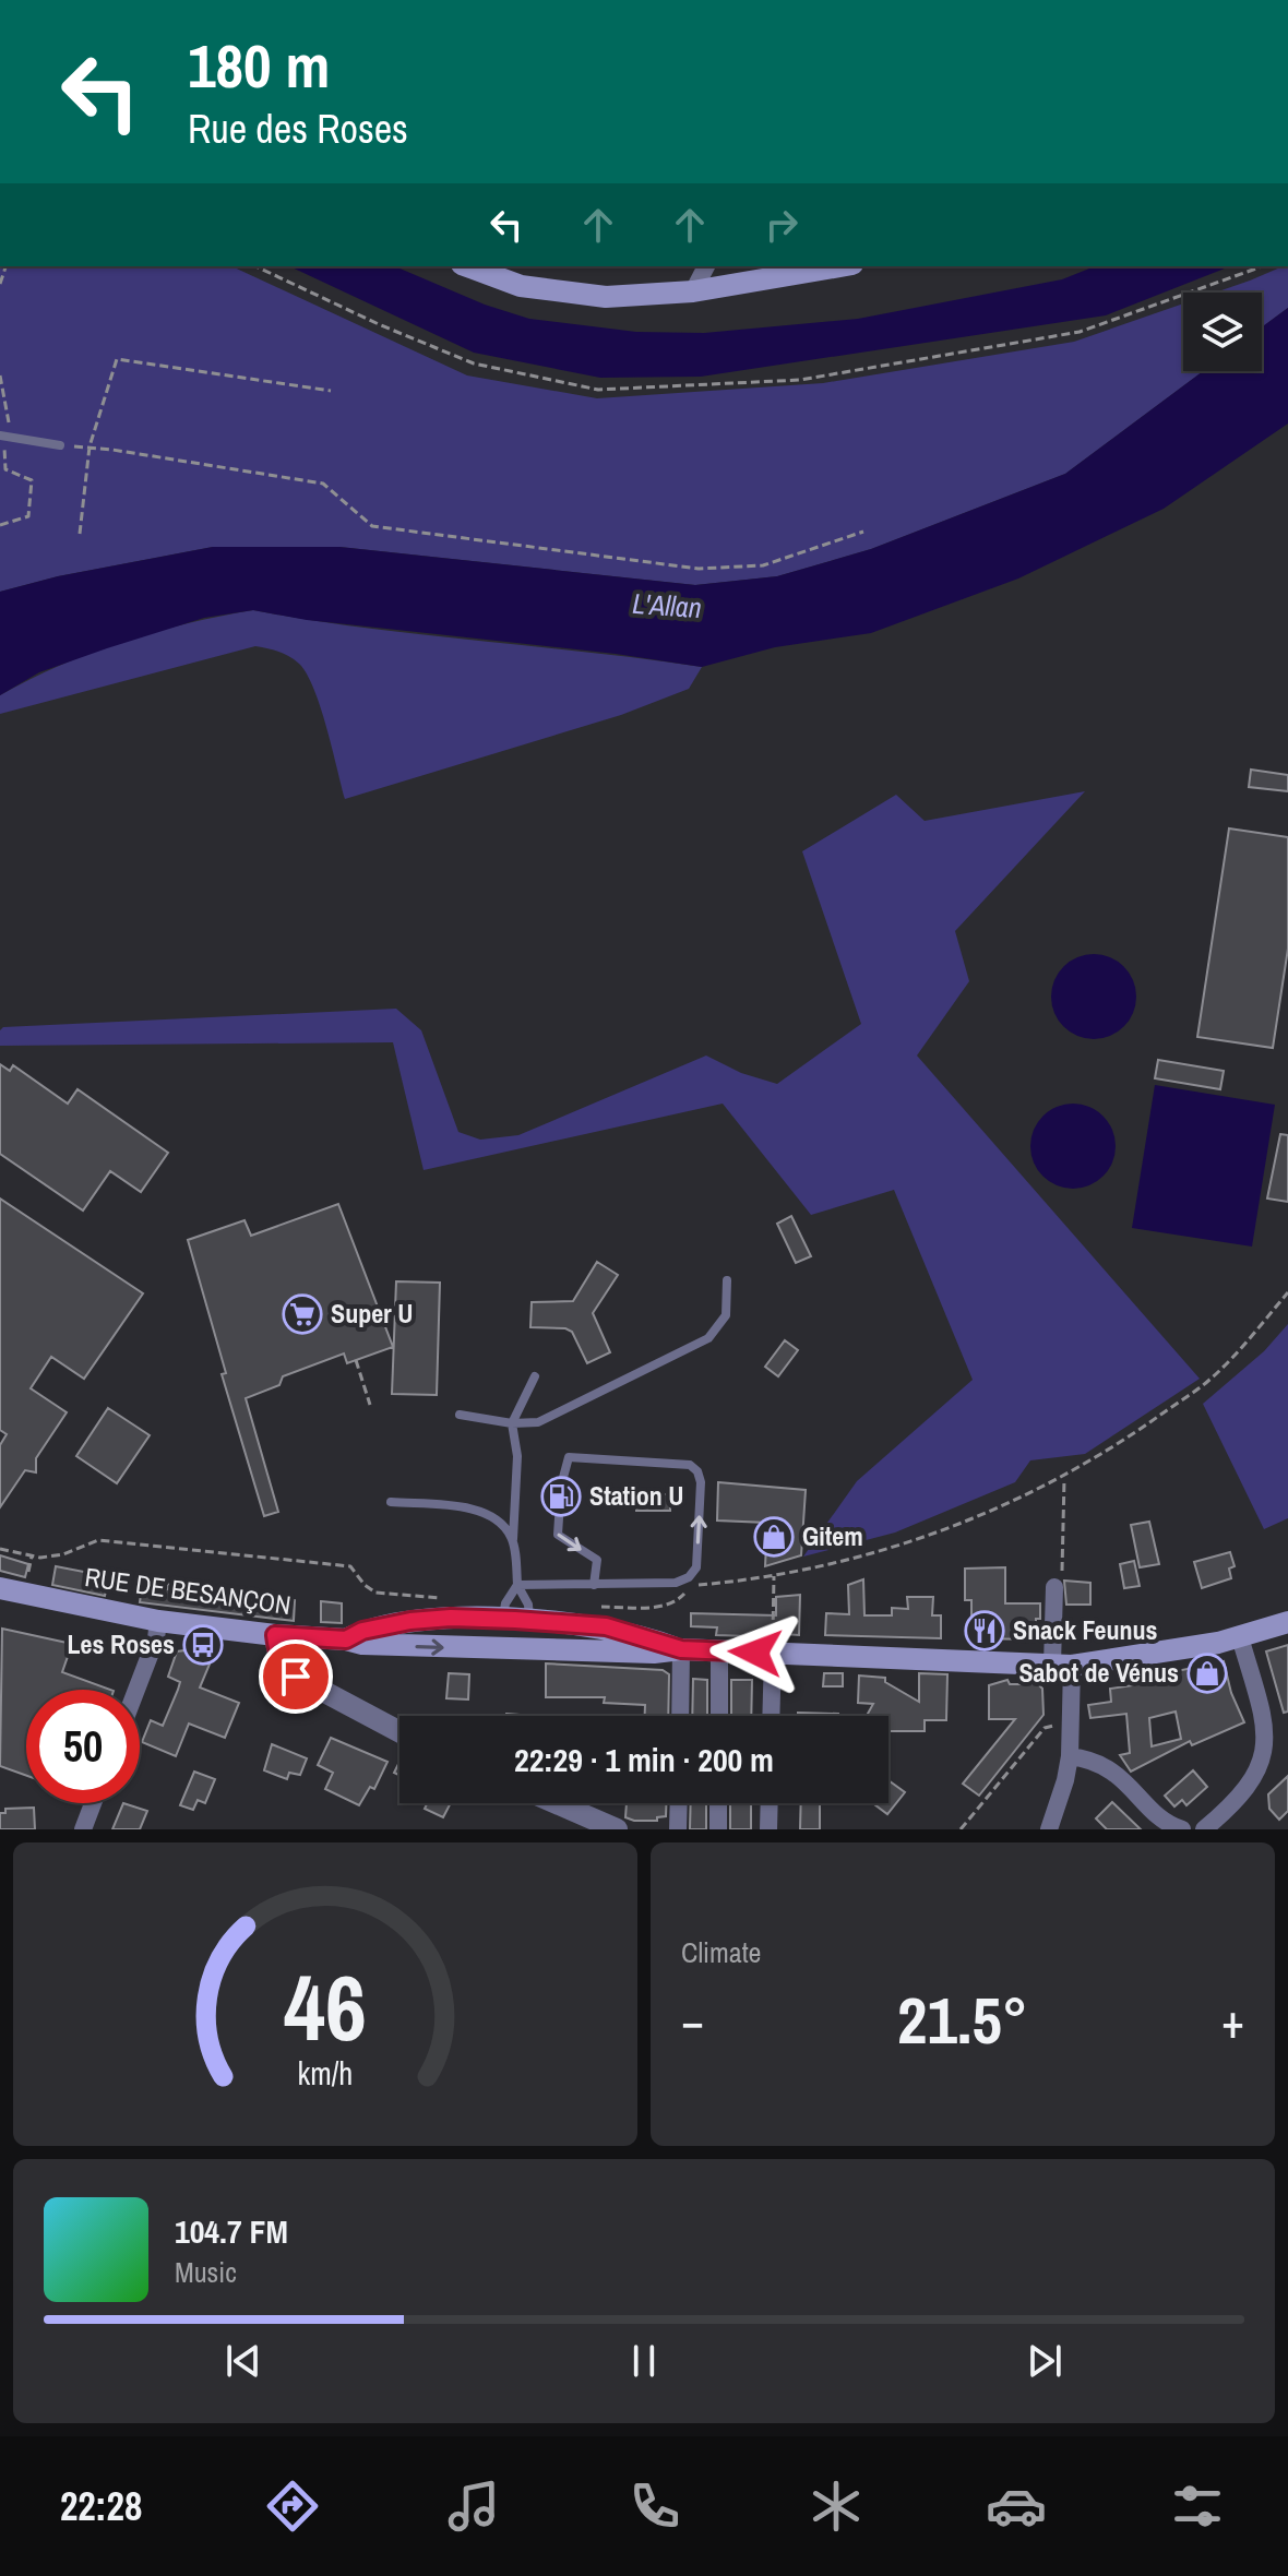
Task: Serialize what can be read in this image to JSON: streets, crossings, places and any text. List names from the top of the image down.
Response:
{
  "streets": {
    "main road": ["RUE DE BESANÇON"]
  },
  "water": ["L'Allan"],
  "places": {
    "supermarket": ["Super U"],
    "fuel station": ["Station U"],
    "shop": ["Gitem", "Sabot de Vénus"],
    "restaurant": ["Snack Feunus"],
    "bus stop": ["Les Roses"]
  },
  "page": {
    "turn": ["180 m", "Rue des Roses"],
    "limit": "50",
    "trip": "22:29 · 1 min · 200 m",
    "tile": "Climate",
    "heat": ["−", "21.5°", "+"],
    "song": ["104.7 FM", "Music"],
    "tabs": "22:28",
    "gauge": ["46", "km/h"]
  }
}
